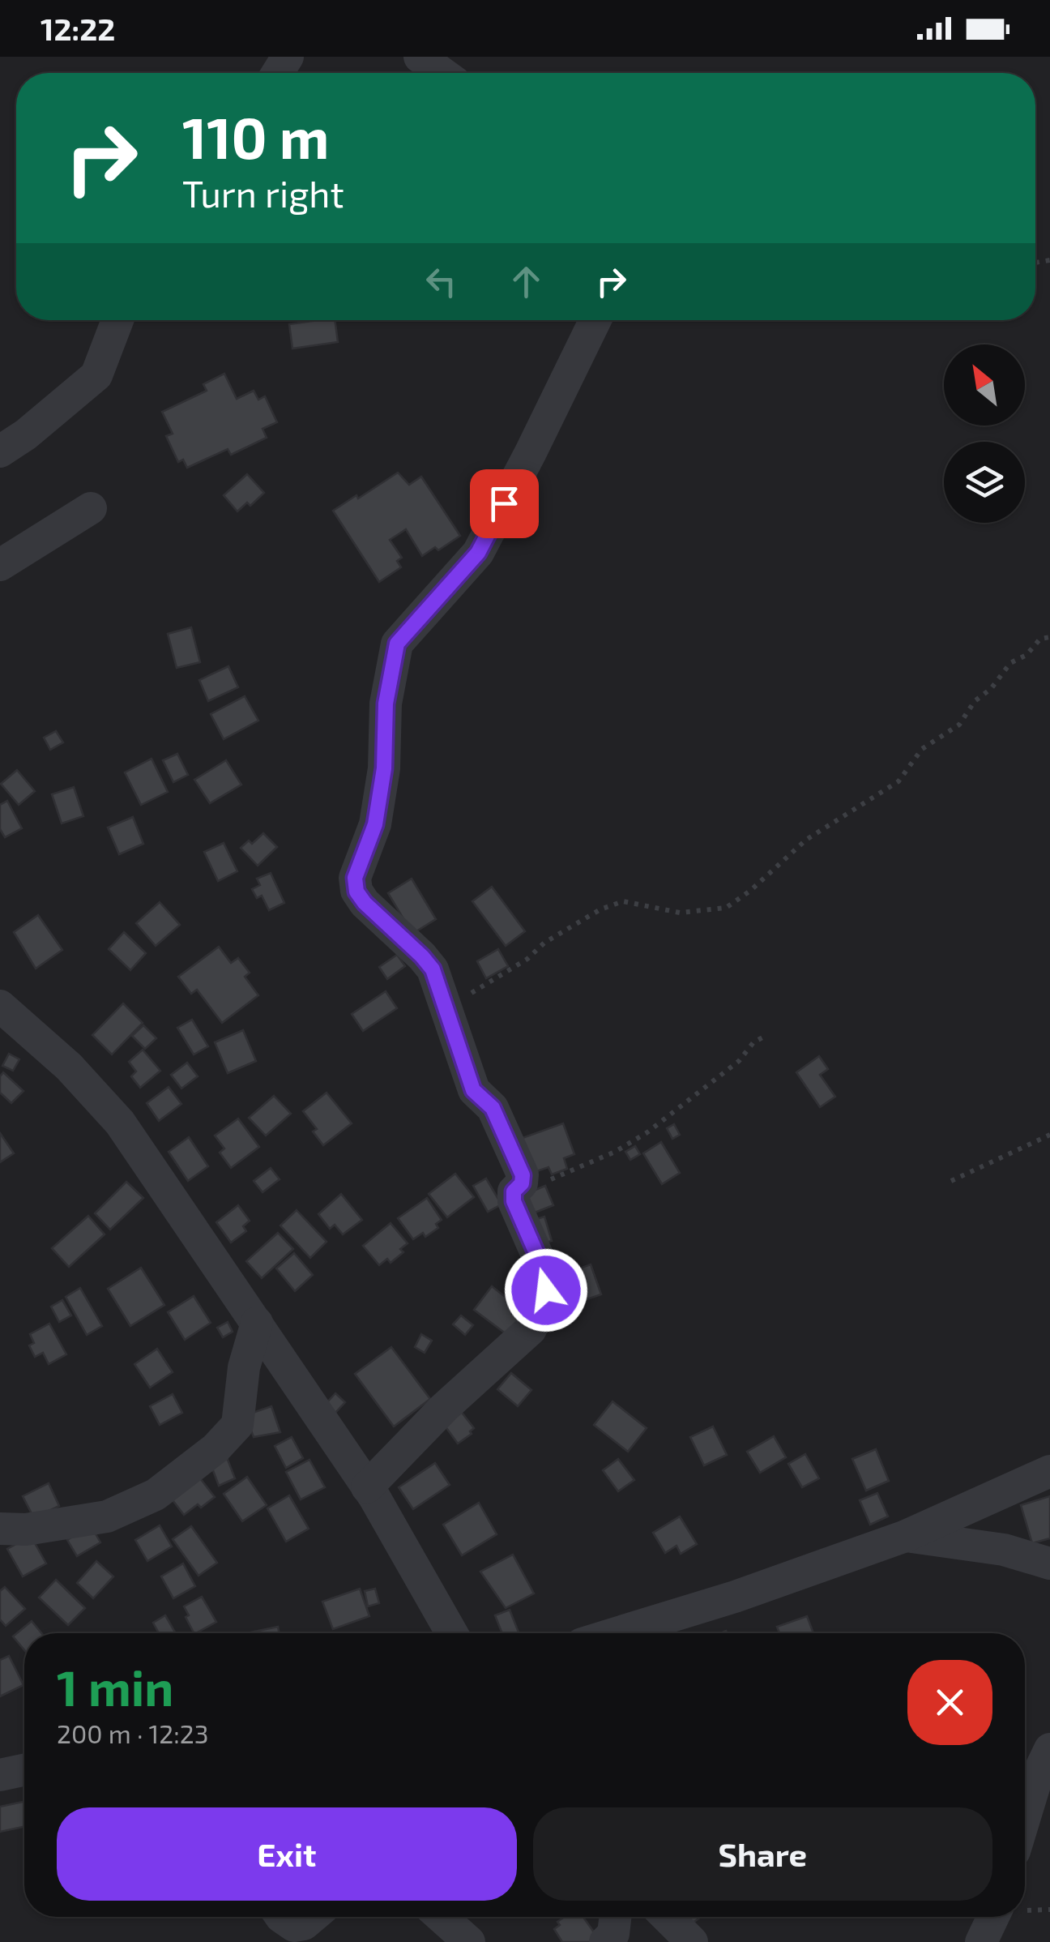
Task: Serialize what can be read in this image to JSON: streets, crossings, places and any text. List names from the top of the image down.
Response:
{
  "north": "top left",
  "page": {
    "status": "12:22",
    "turn": ["110 m", "Turn right"],
    "heading": ["1 min", "200 m · 12:23"],
    "buttons": ["Exit", "Share"]
  }
}
